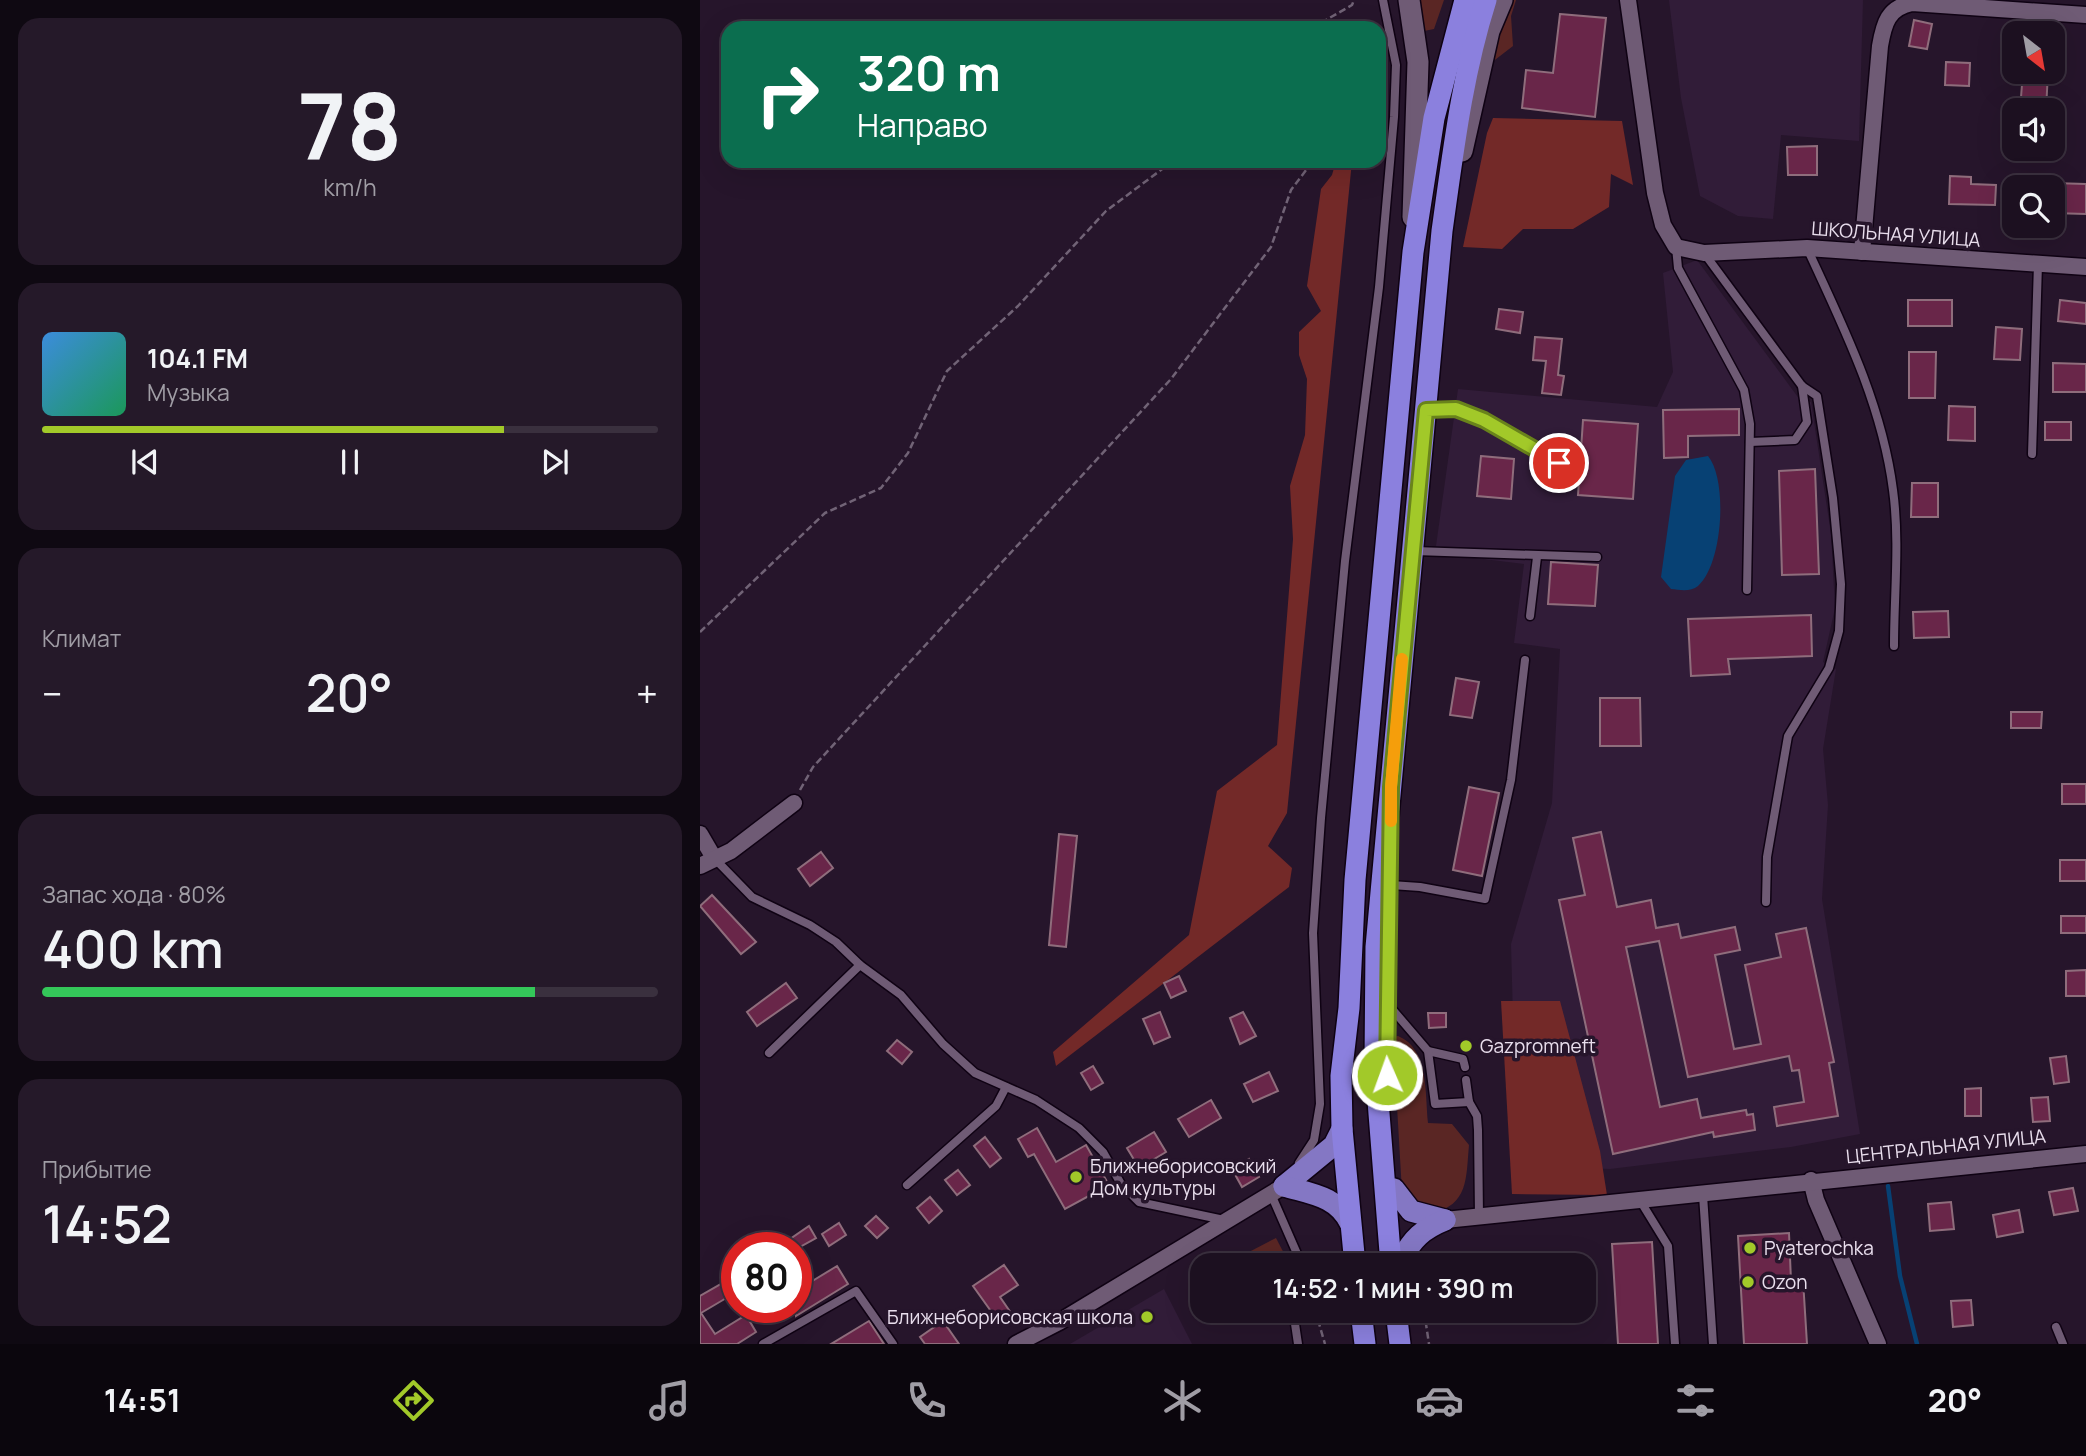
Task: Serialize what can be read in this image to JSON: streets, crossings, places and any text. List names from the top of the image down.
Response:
{
  "streets": {
    "street": ["ШКОЛЬНАЯ УЛИЦА", "ЦЕНТРАЛЬНАЯ УЛИЦА"]
  },
  "places": [
    "Gazpromneft",
    "Ближнеборисовский Дом культуры",
    "Pyaterochka",
    "Ozon",
    "Ближнеборисовская школа"
  ],
  "north": "bottom right",
  "page": {
    "tile": [
      ["78", "km/h"],
      "Климат",
      ["Запас хода · 80%", "400 km"],
      ["Прибытие", "14:52"]
    ],
    "turn": ["320 m", "Направо"],
    "song": ["104.1 FM", "Музыка"],
    "heat": ["−", "20°", "+"],
    "limit": "80",
    "trip": "14:52 · 1 мин · 390 m",
    "tabs": ["14:51", "20°"]
  }
}
